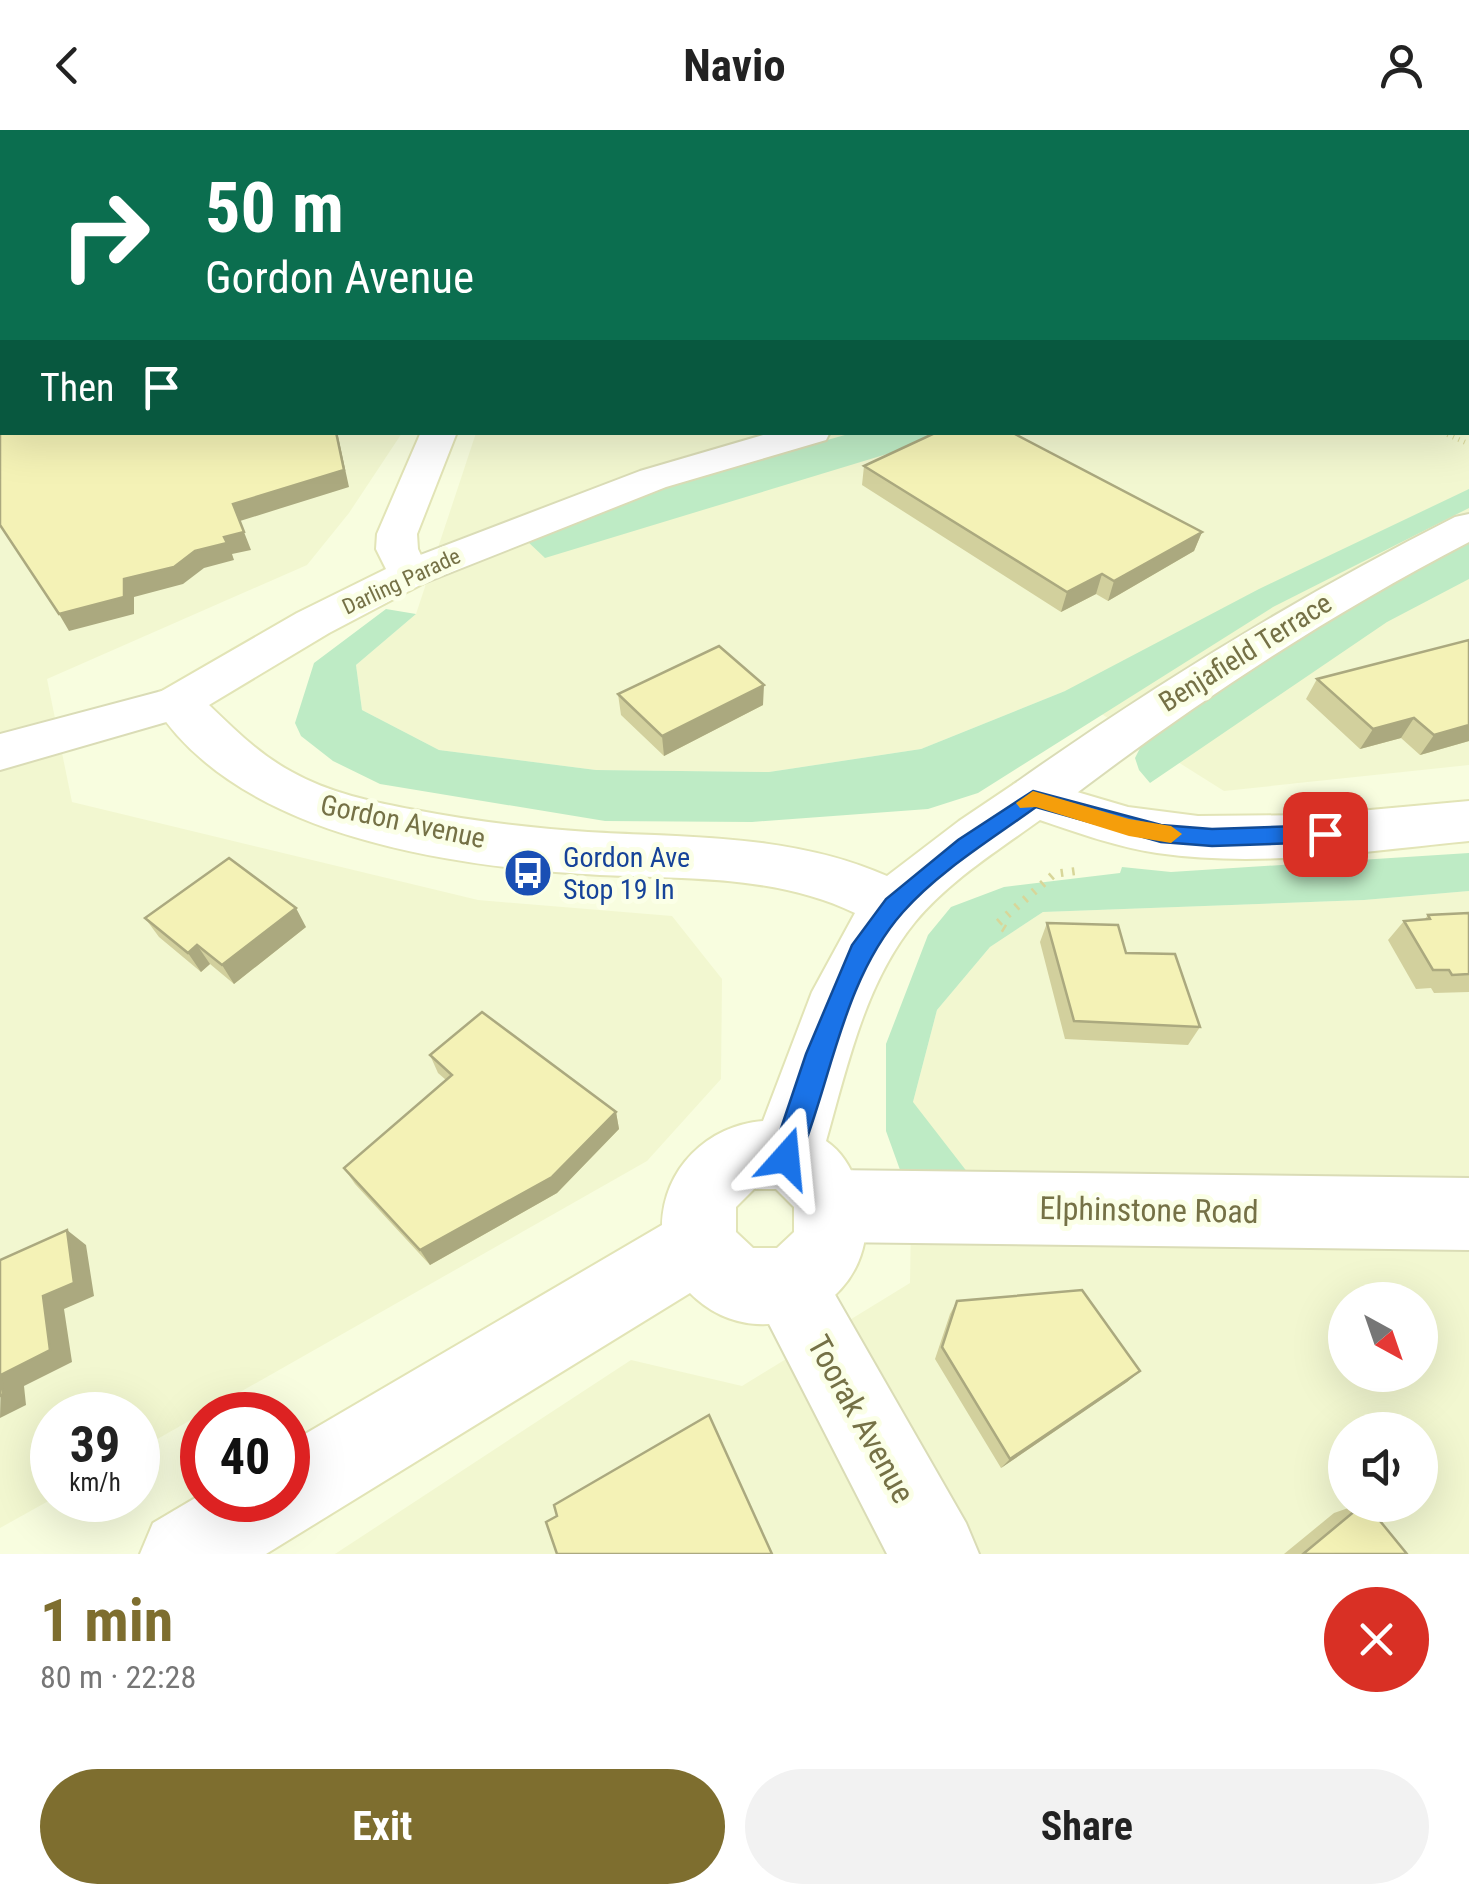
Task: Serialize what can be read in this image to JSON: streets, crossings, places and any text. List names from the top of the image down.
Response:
{
  "streets": {
    "street": [
      "Darling Parade",
      "Benjafield Terrace",
      "Gordon Avenue",
      "Elphinstone Road",
      "Toorak Avenue"
    ]
  },
  "crossings": [
    ["Darling Parade", "Gordon Avenue"],
    ["Elphinstone Road", "Toorak Avenue"]
  ],
  "places": {
    "bus stop": ["Gordon Ave Stop 19 In"]
  },
  "north": "bottom right",
  "page": {
    "header": "Navio",
    "turn": ["50 m", "Gordon Avenue"],
    "then": "Then",
    "speed": "39 km/h",
    "limit": "40",
    "heading": ["1 min", "80 m · 22:28"],
    "buttons": ["Exit", "Share"]
  }
}
